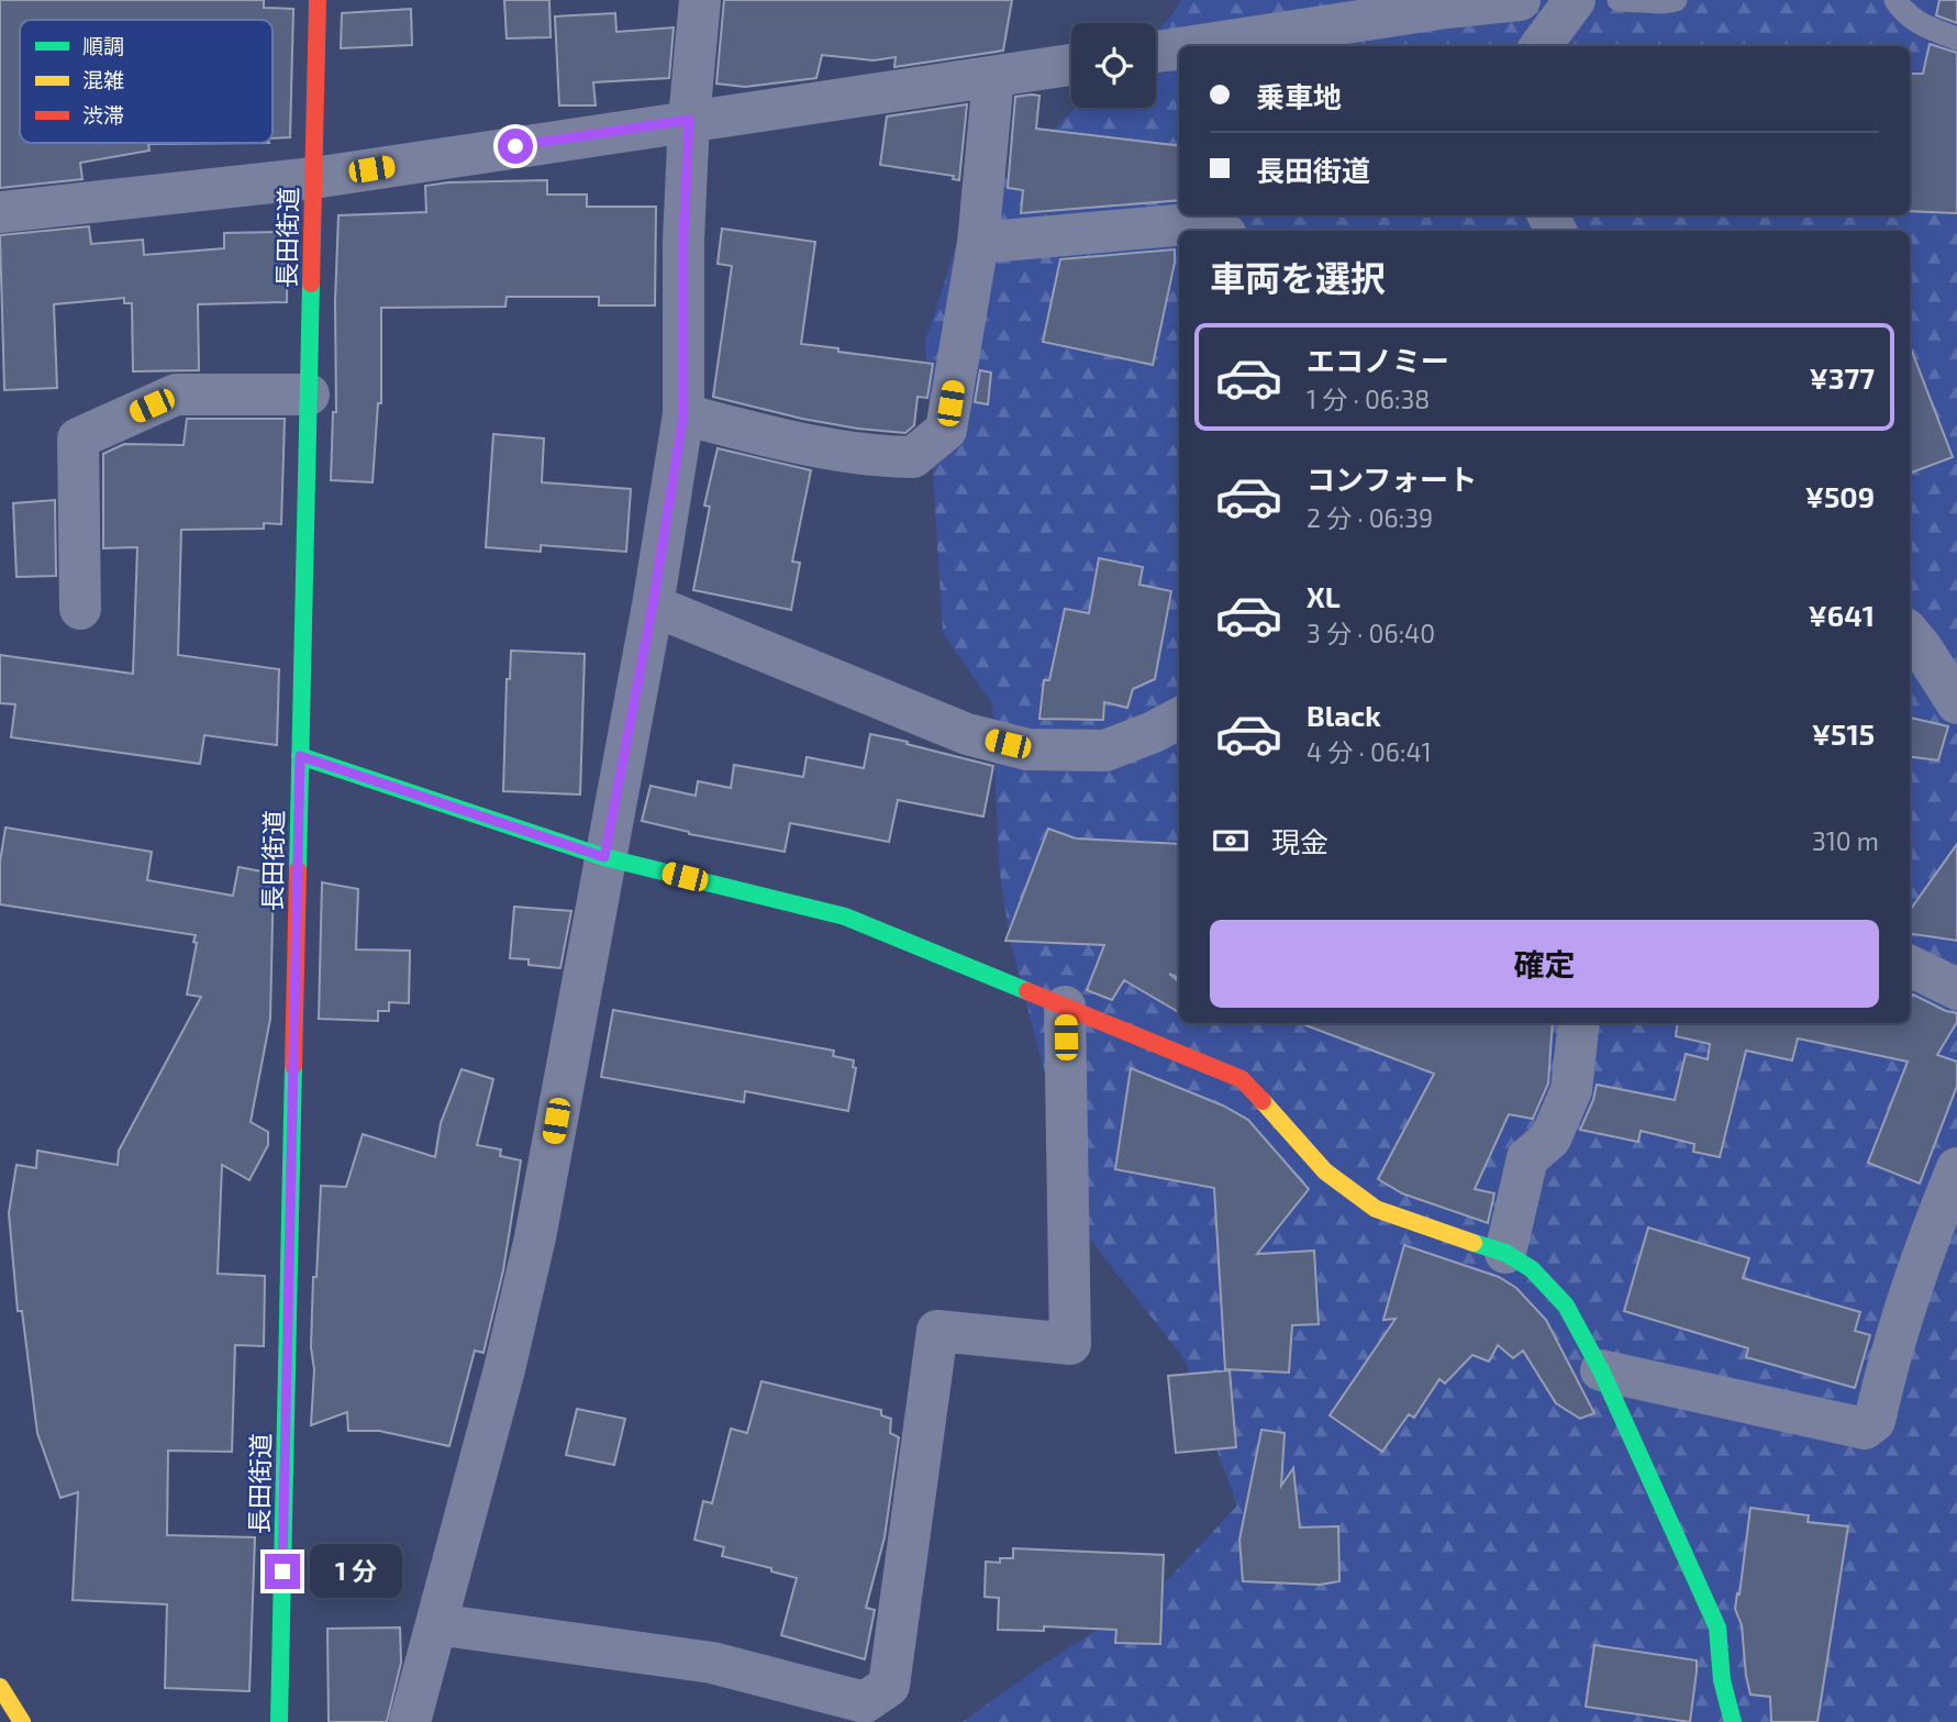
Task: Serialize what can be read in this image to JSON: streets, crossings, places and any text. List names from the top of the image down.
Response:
{
  "streets": {
    "street": ["長田街道"]
  },
  "legend": ["順調", "混雑", "渋滞"],
  "page": {
    "banner": ["乗車地", "長田街道"],
    "heading": "車両を選択",
    "list": [
      {
        "name": "エコノミー",
        "note": "1 分 · 06:38",
        "value": "¥377"
      },
      {
        "name": "コンフォート",
        "note": "2 分 · 06:39",
        "value": "¥509"
      },
      {
        "name": "XL",
        "note": "3 分 · 06:40",
        "value": "¥641"
      },
      {
        "name": "Black",
        "note": "4 分 · 06:41",
        "value": "¥515"
      }
    ],
    "pay": ["現金", "310 m"],
    "buttons": "確定",
    "bubble": "1 分"
  }
}
